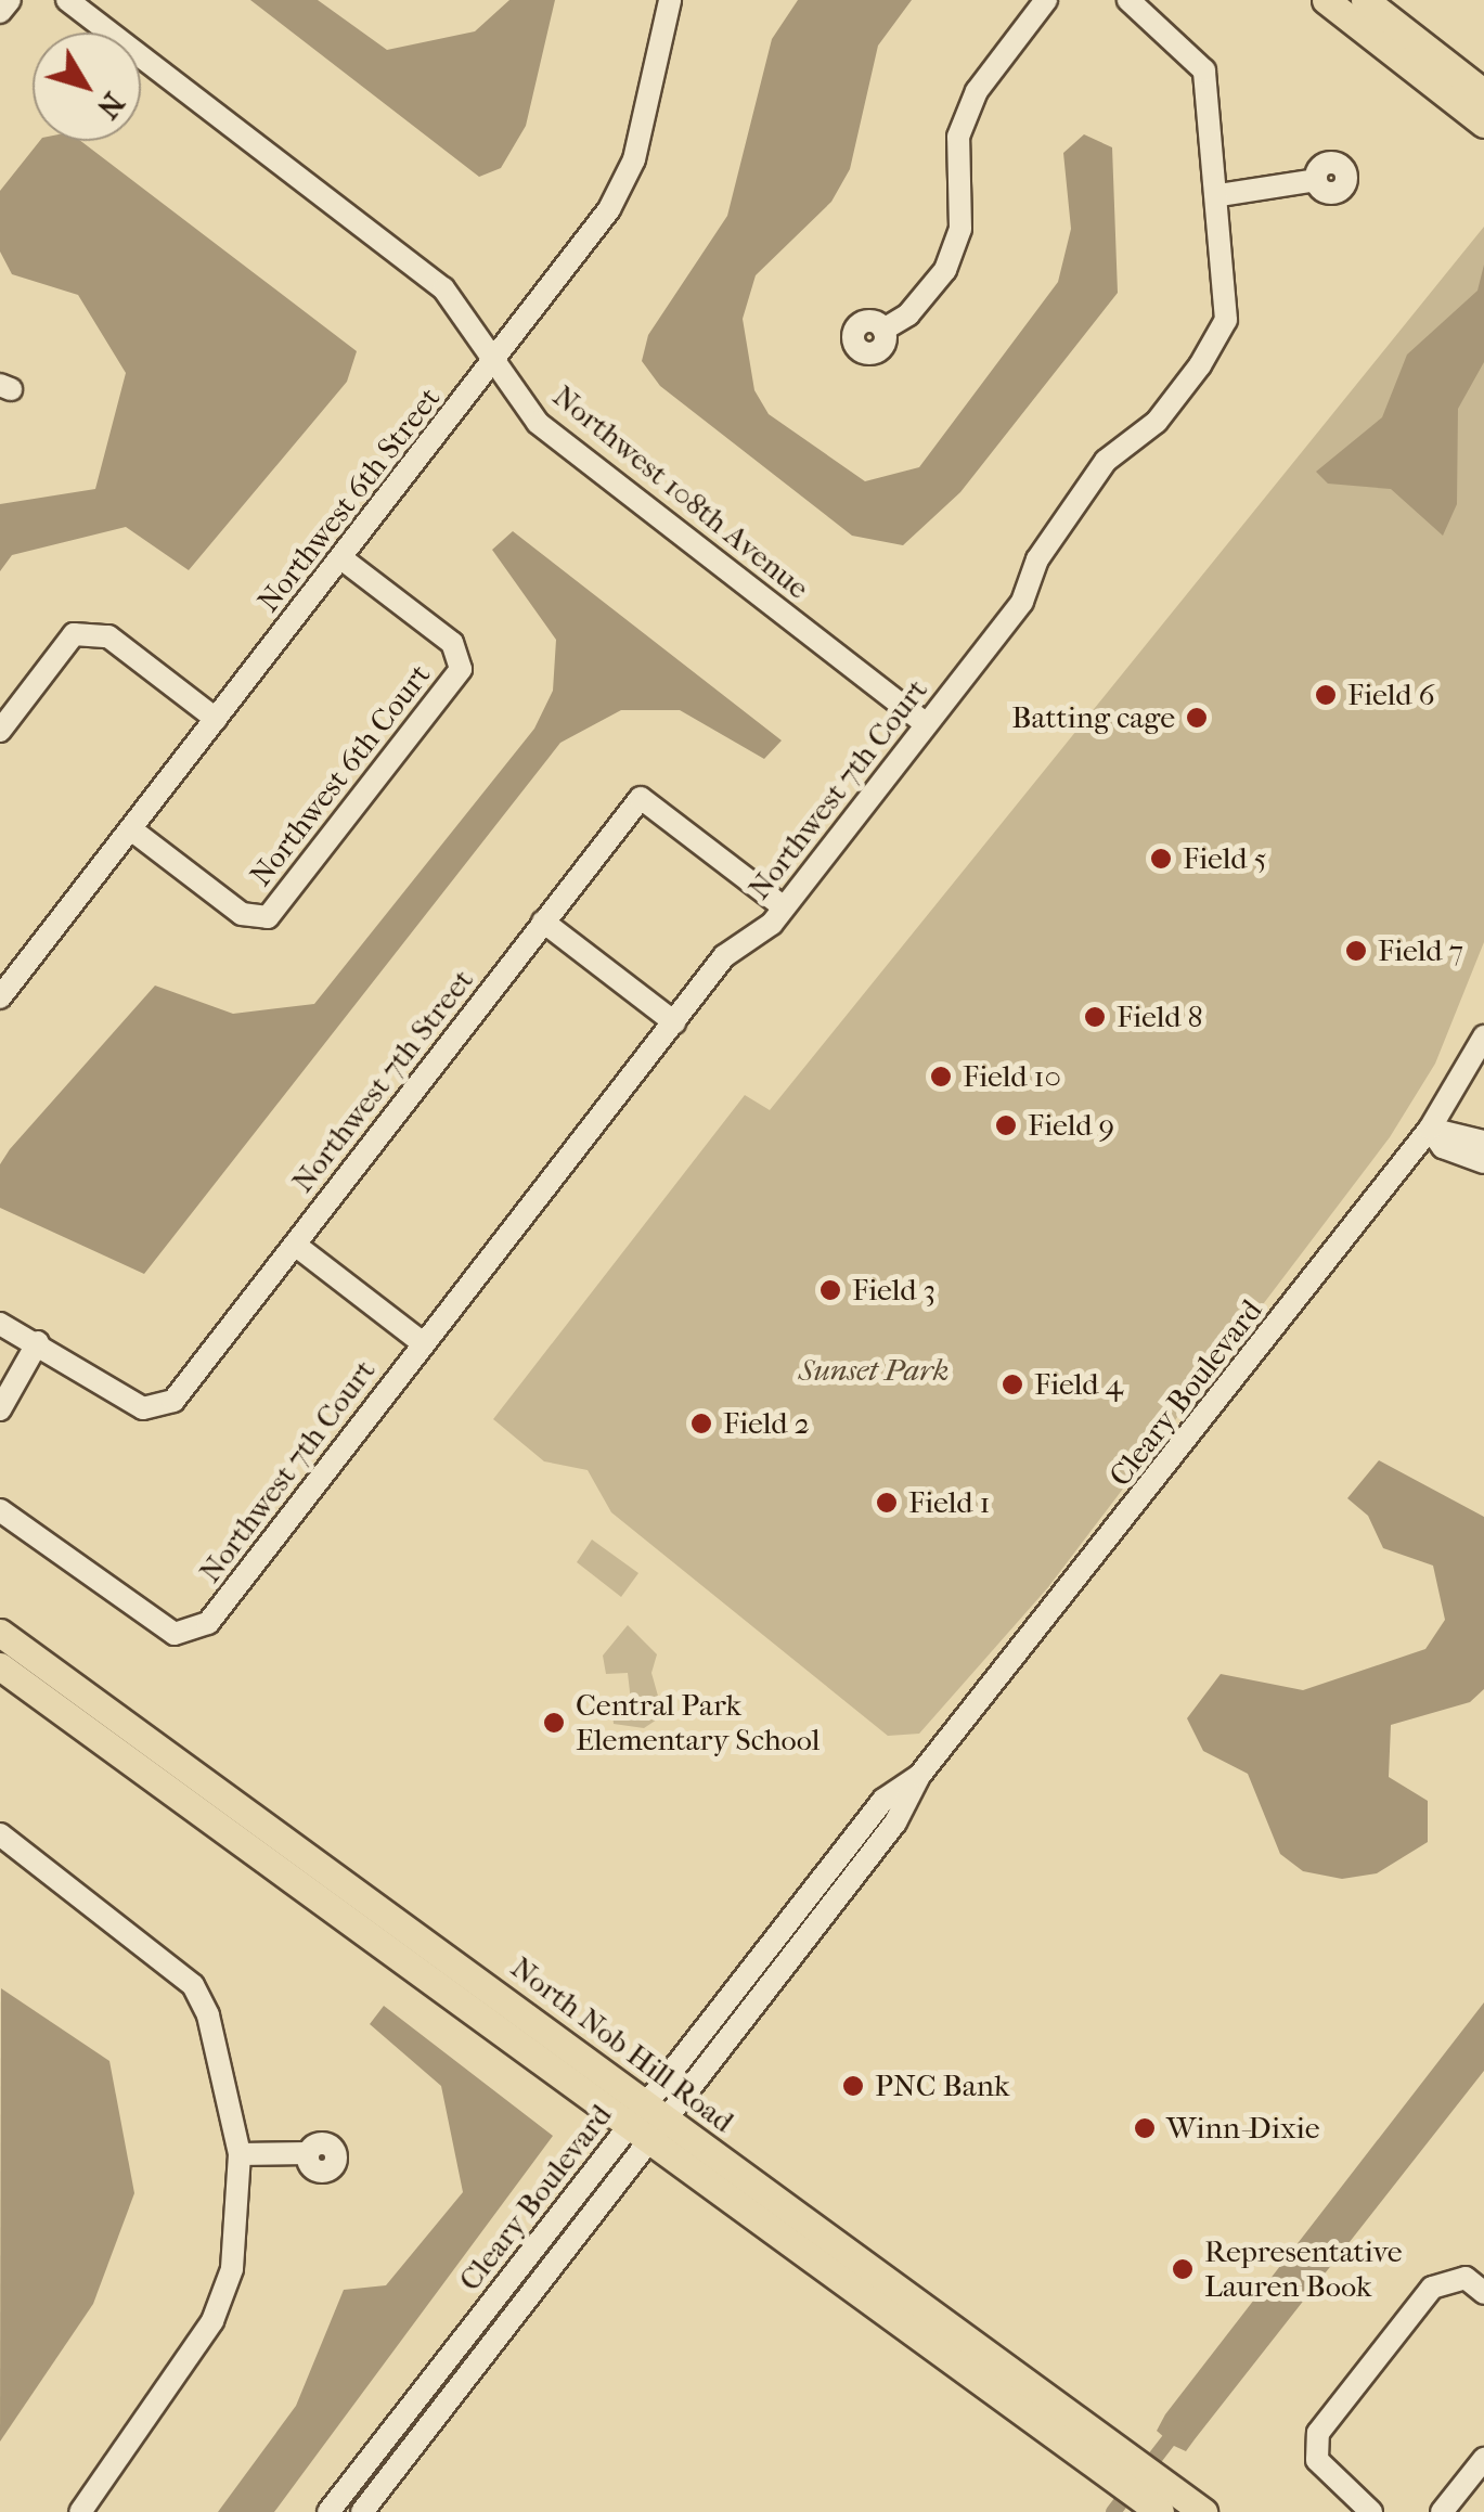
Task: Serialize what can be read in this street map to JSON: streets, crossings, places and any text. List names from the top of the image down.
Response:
{
  "streets": {
    "main road": ["North Nob Hill Road"],
    "street": [
      "Northwest 108th Avenue",
      "Northwest 6th Street",
      "Northwest 6th Court",
      "Northwest 7th Court",
      "Northwest 7th Street",
      "Cleary Boulevard"
    ]
  },
  "crossings": [
    ["Northwest 108th Avenue", "Northwest 6th Street"],
    ["Northwest 108th Avenue", "Northwest 7th Court"],
    ["Northwest 6th Street", "Northwest 6th Court"],
    ["Northwest 7th Court", "Northwest 7th Street"],
    ["Cleary Boulevard", "North Nob Hill Road"]
  ],
  "parks": ["Sunset Park"],
  "places": [
    "Field 6",
    "Batting cage",
    "Field 5",
    "Field 7",
    "Field 8",
    "Field 10",
    "Field 9",
    "Field 3",
    "Field 4",
    "Field 2",
    "Field 1",
    "Central Park Elementary School",
    "PNC Bank",
    "Winn-Dixie",
    "Representative Lauren Book"
  ],
  "north": "bottom right"
}
